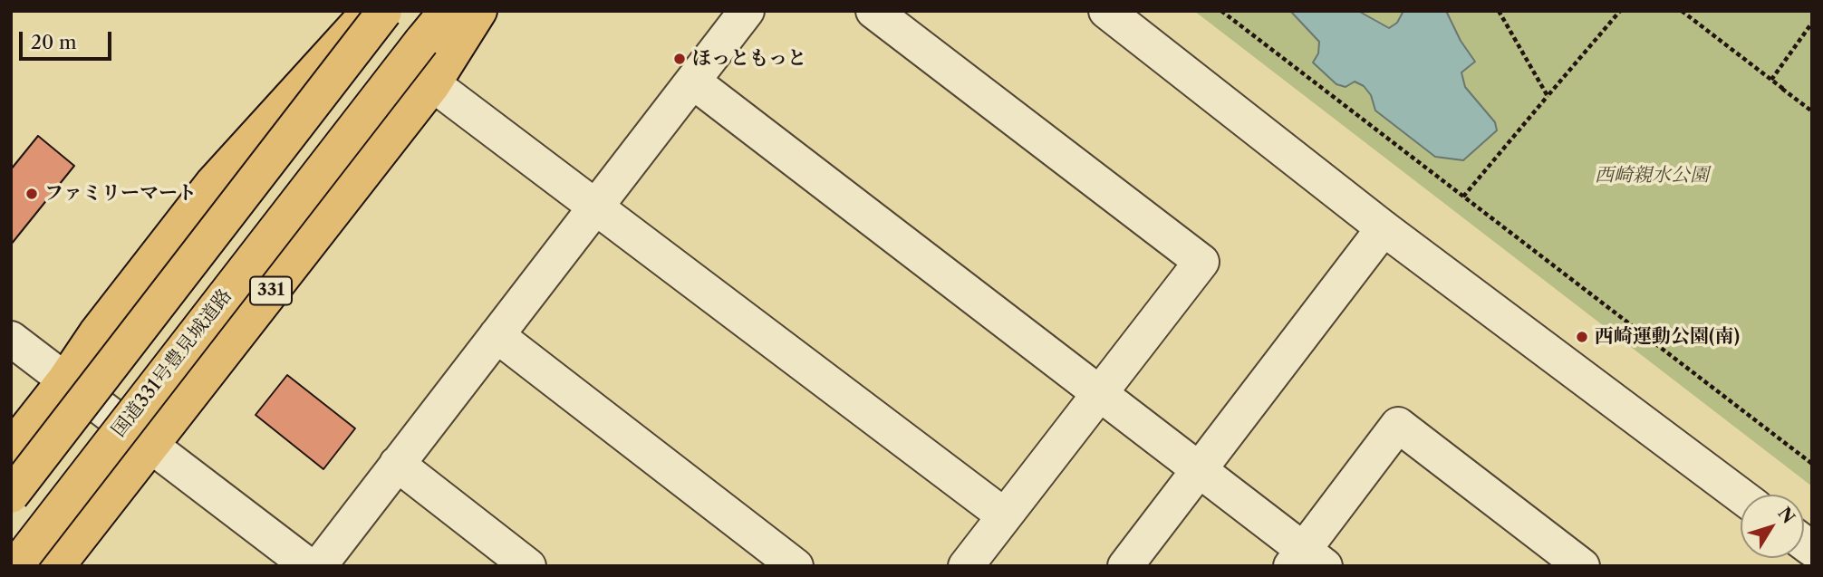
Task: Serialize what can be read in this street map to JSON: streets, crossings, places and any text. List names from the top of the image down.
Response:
{
  "streets": {
    "highway": ["331", "国道331号豊見城道路"]
  },
  "parks": ["西崎親水公園"],
  "places": ["ほっともっと", "ファミリーマート", "西崎運動公園(南)"],
  "scale_bar": "20 m",
  "north": "top right"
}
